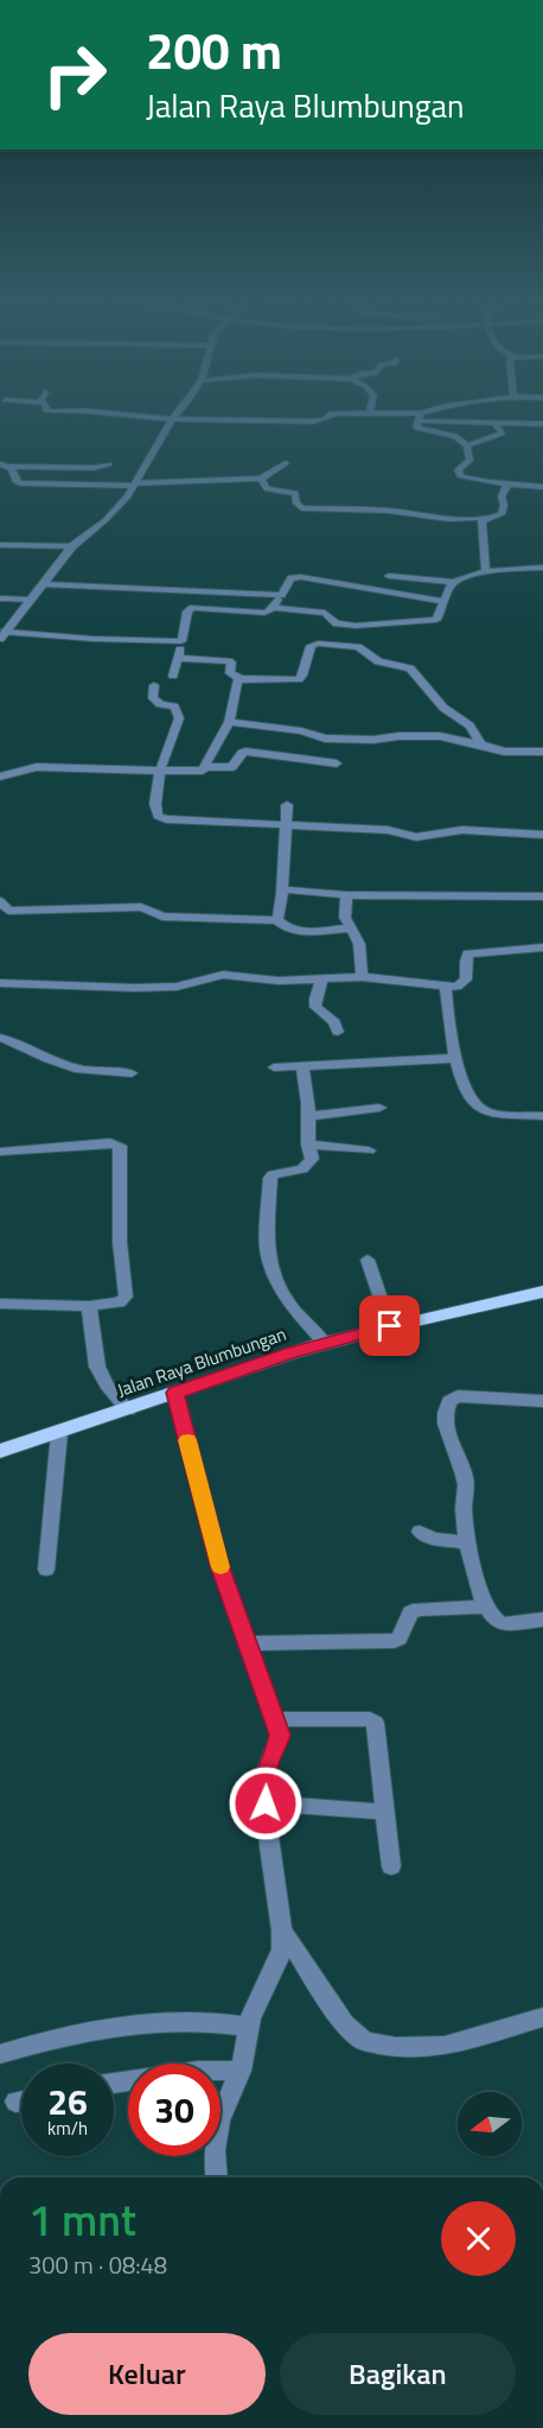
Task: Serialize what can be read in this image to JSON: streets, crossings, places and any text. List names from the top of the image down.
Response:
{
  "streets": {
    "main road": ["Jalan Raya Blumbungan"]
  },
  "north": "left",
  "page": {
    "turn": ["200 m", "Jalan Raya Blumbungan"],
    "speed": "26 km/h",
    "limit": "30",
    "heading": ["1 mnt", "300 m · 08:48"],
    "buttons": ["Keluar", "Bagikan"]
  }
}
